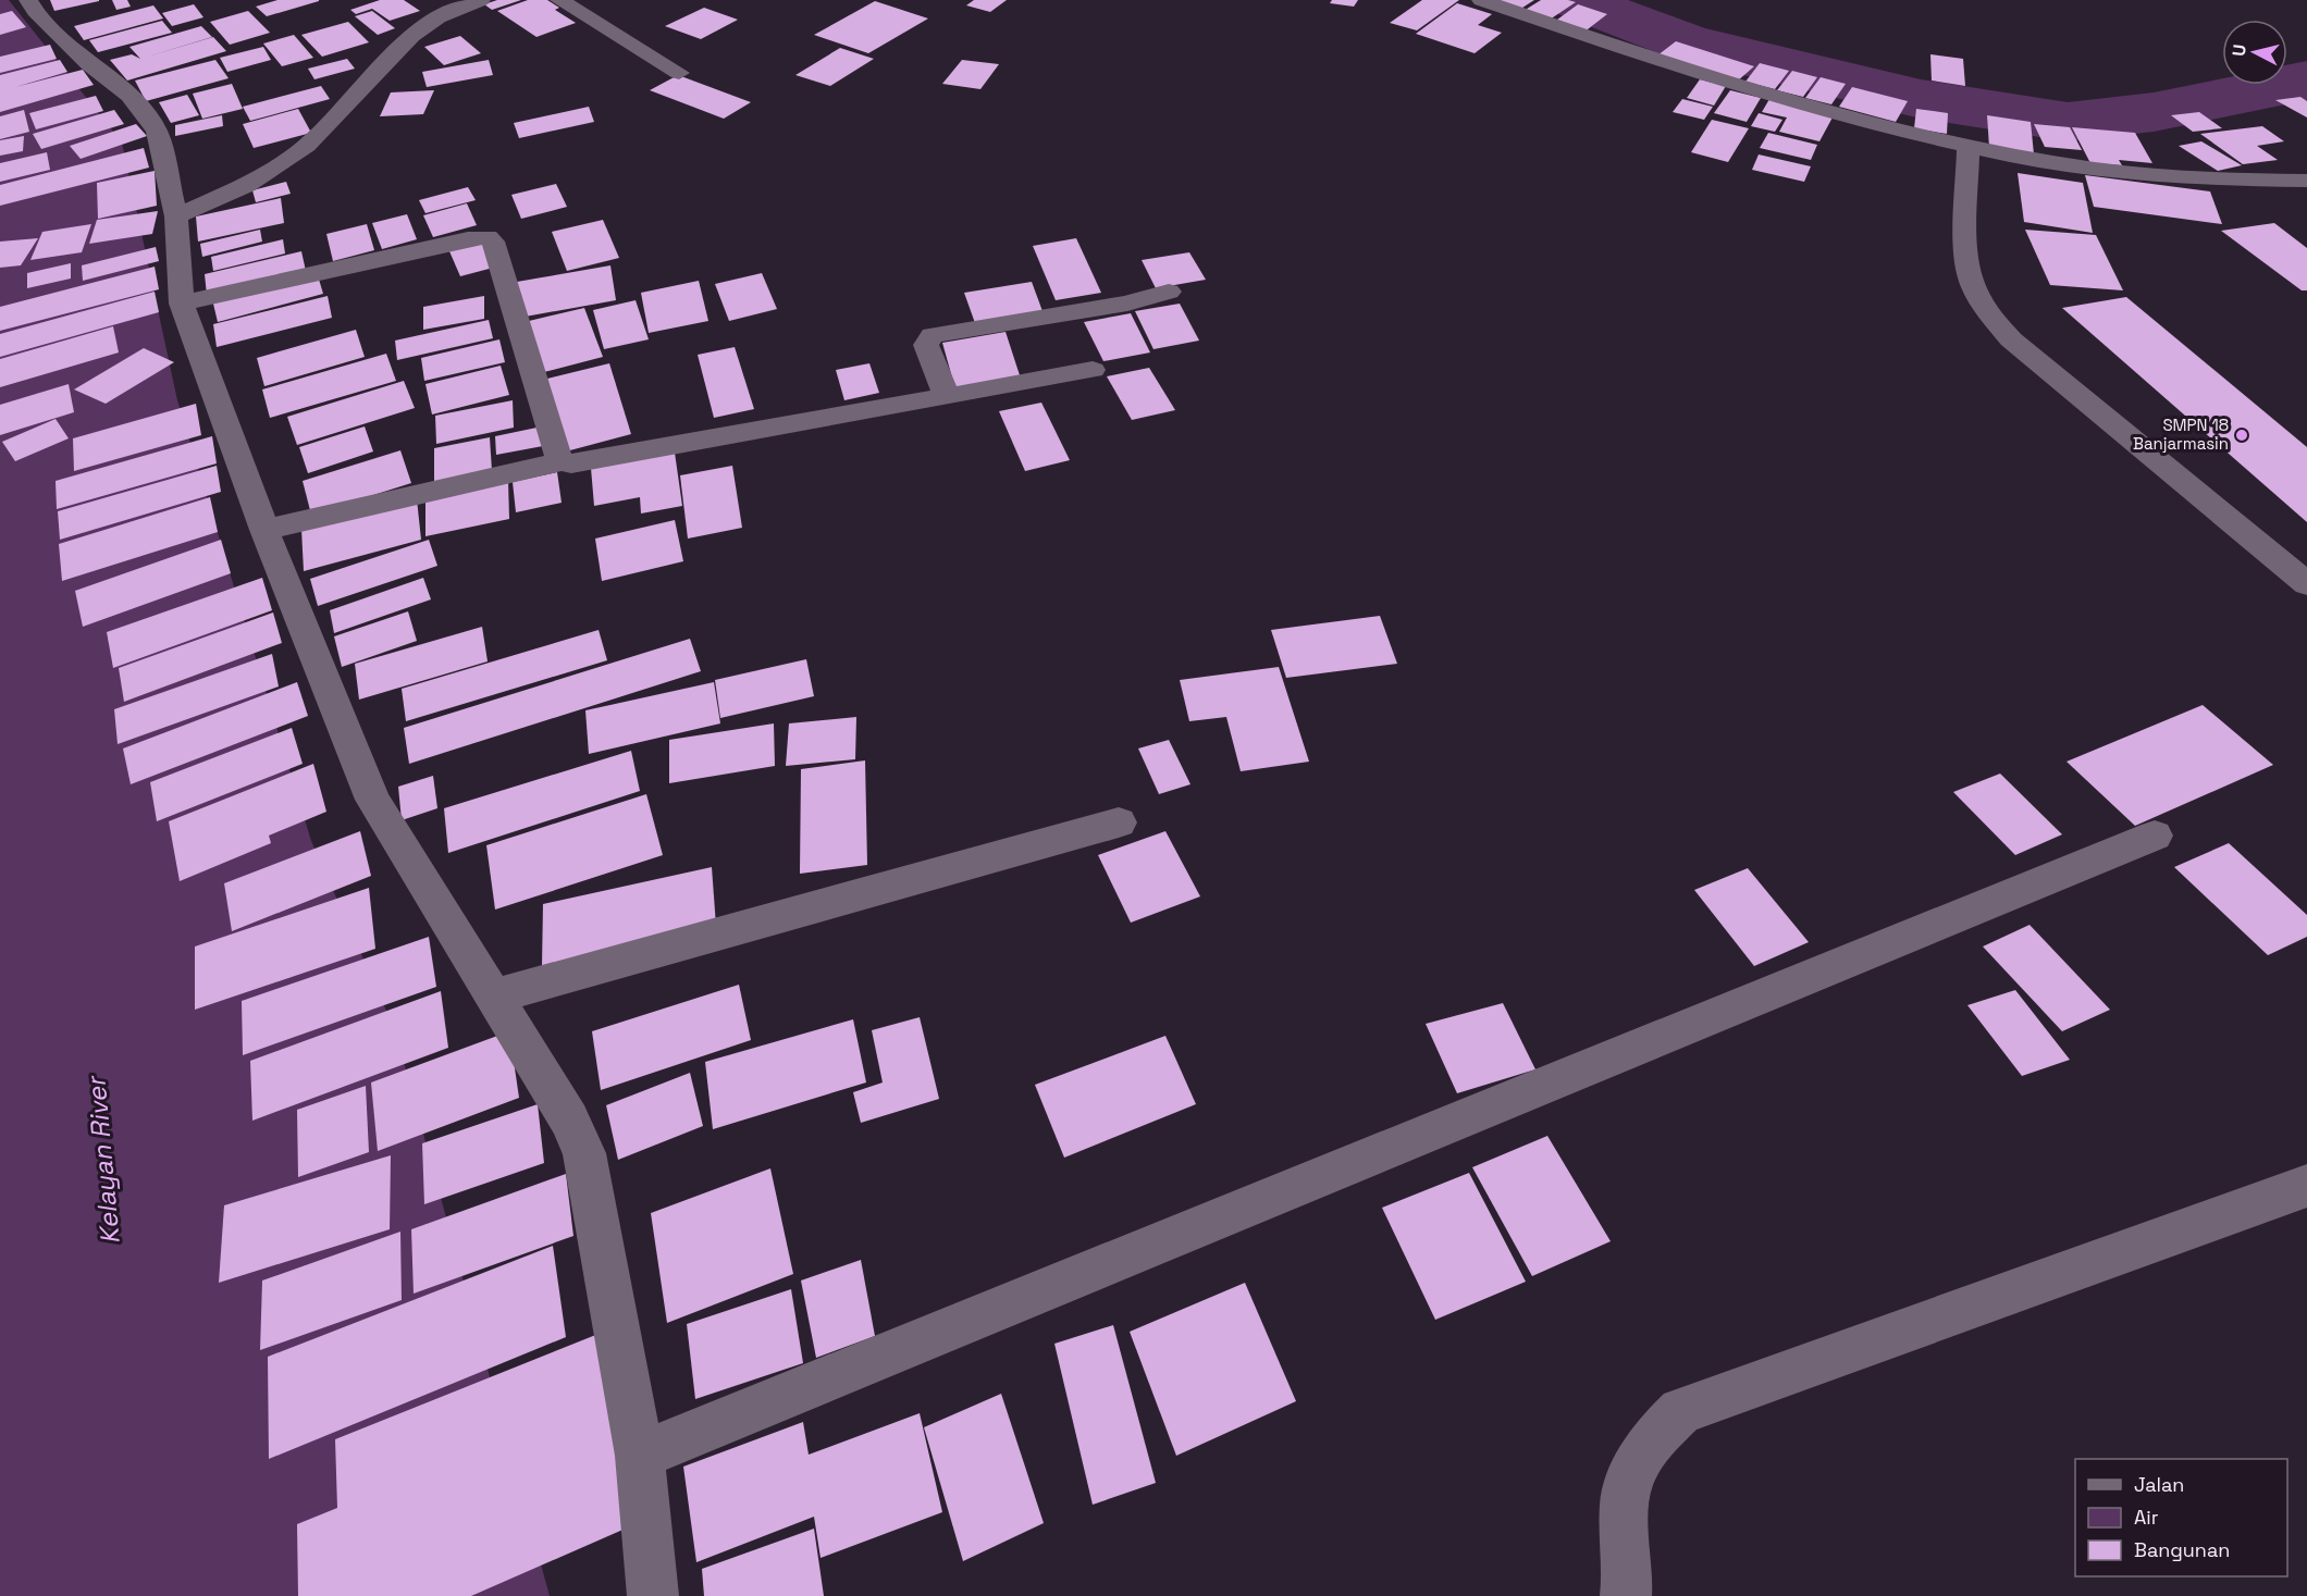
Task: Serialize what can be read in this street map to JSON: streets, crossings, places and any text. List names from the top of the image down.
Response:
{
  "water": ["Kelayan River"],
  "places": ["SMPN 18 Banjarmasin"],
  "legend": ["Jalan", "Air", "Bangunan"],
  "north": "left"
}
